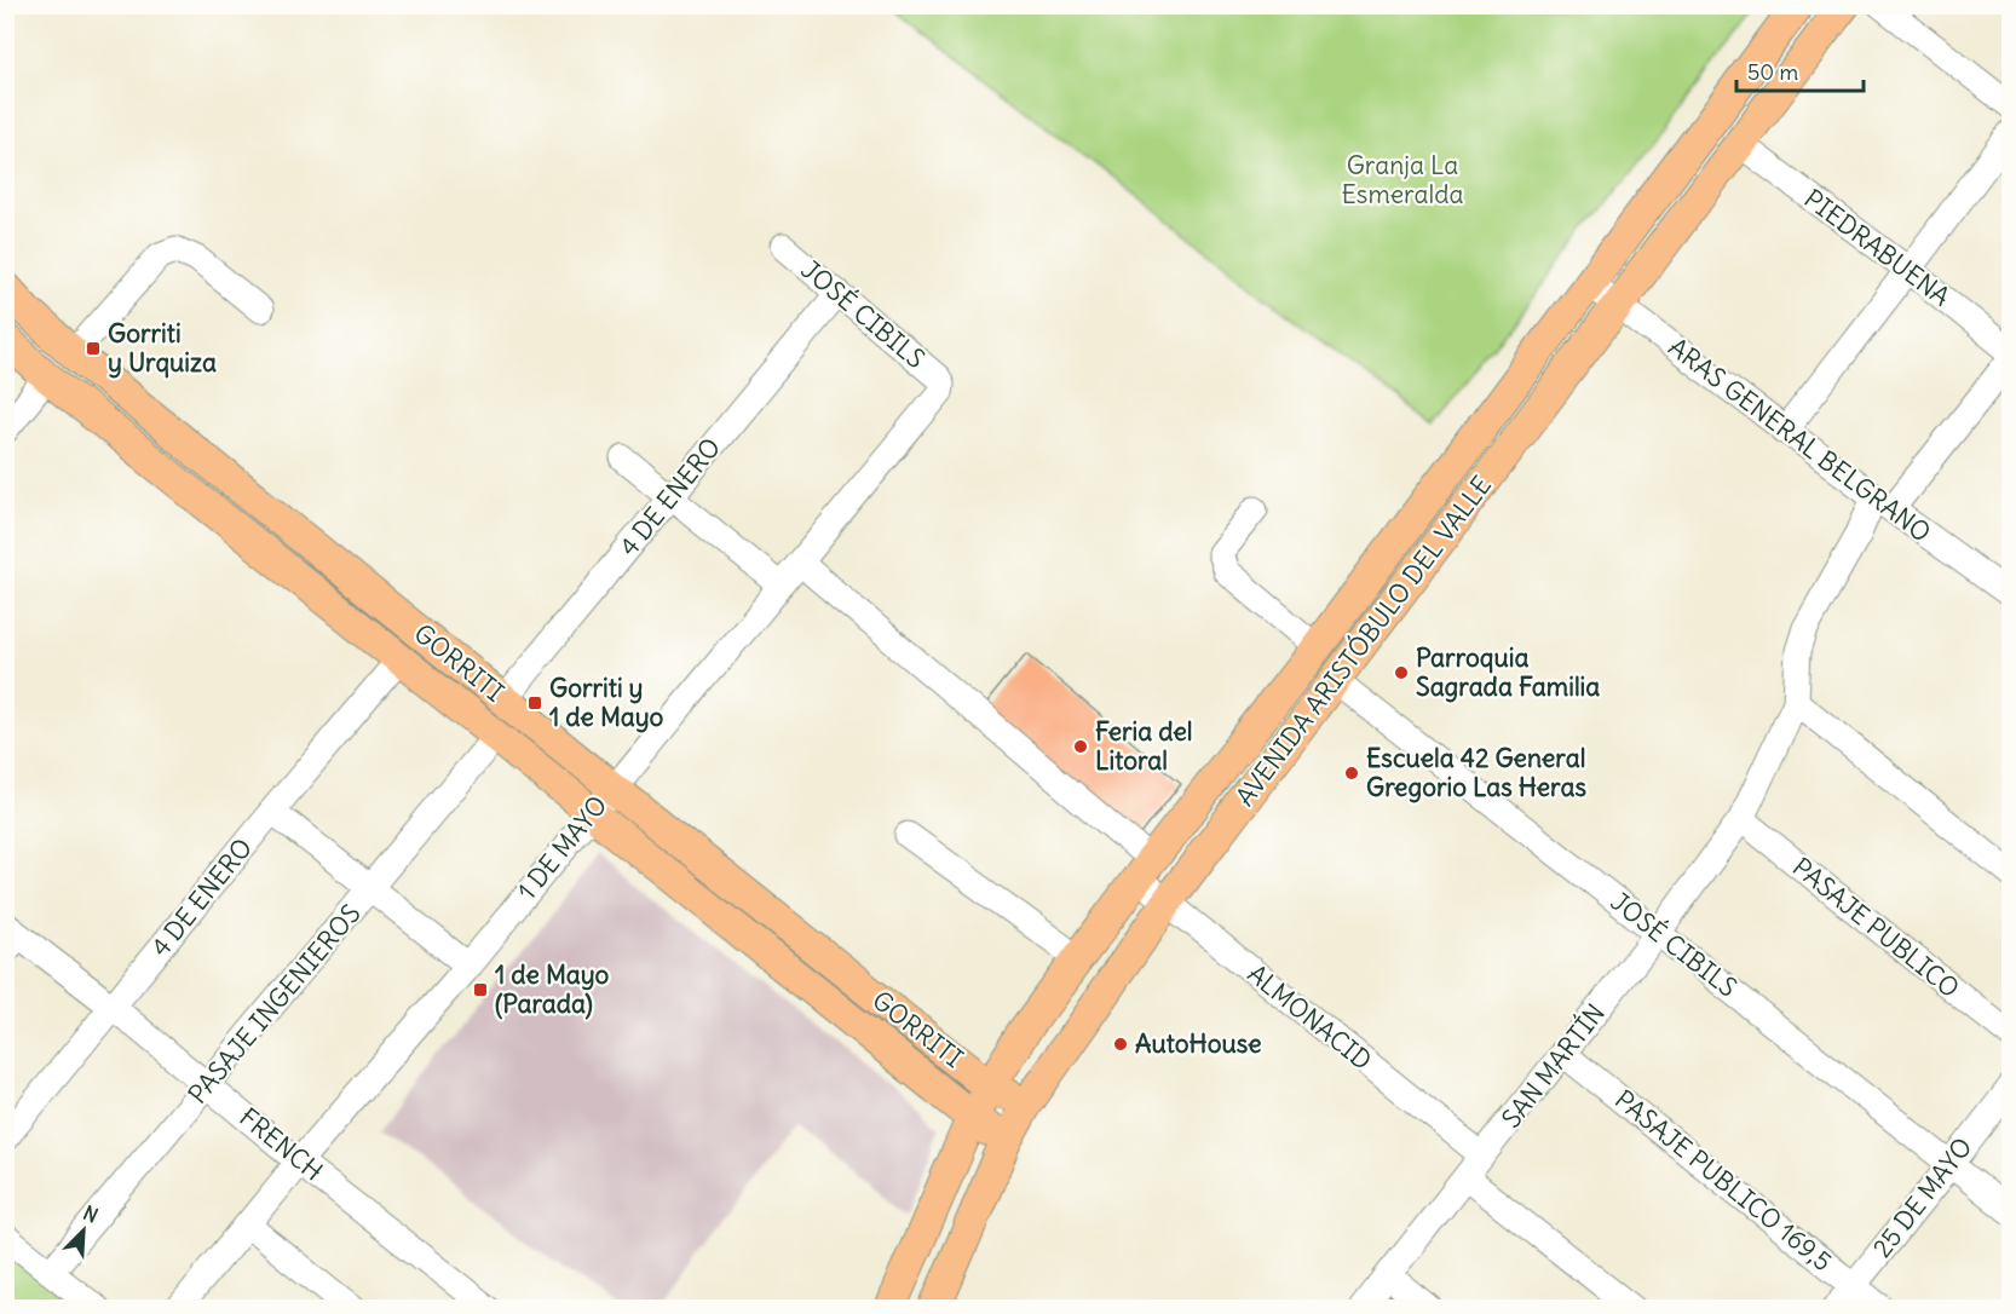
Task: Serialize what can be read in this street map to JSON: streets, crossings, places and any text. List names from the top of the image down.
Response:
{
  "streets": {
    "main road": ["AVENIDA ARISTÓBULO DEL VALLE", "GORRITI"],
    "street": [
      "PIEDRABUENA",
      "JOSÉ CIBILS",
      "ARAS GENERAL BELGRANO",
      "4 DE ENERO",
      "1 DE MAYO",
      "PASAJE PUBLICO",
      "PASAJE INGENIEROS",
      "ALMONACID",
      "SAN MARTÍN",
      "FRENCH",
      "PASAJE PUBLICO 169,5",
      "25 DE MAYO"
    ]
  },
  "crossings": [
    ["PIEDRABUENA", "AVENIDA ARISTÓBULO DEL VALLE"],
    ["JOSÉ CIBILS", "4 DE ENERO"],
    ["JOSÉ CIBILS", "AVENIDA ARISTÓBULO DEL VALLE"],
    ["JOSÉ CIBILS", "1 DE MAYO"],
    ["JOSÉ CIBILS", "SAN MARTÍN"],
    ["JOSÉ CIBILS", "25 DE MAYO"],
    ["ARAS GENERAL BELGRANO", "AVENIDA ARISTÓBULO DEL VALLE"],
    ["4 DE ENERO", "GORRITI"],
    ["4 DE ENERO", "FRENCH"],
    ["AVENIDA ARISTÓBULO DEL VALLE", "GORRITI"],
    ["AVENIDA ARISTÓBULO DEL VALLE", "ALMONACID"],
    ["GORRITI", "1 DE MAYO"],
    ["GORRITI", "PASAJE INGENIEROS"],
    ["1 DE MAYO", "ALMONACID"],
    ["1 DE MAYO", "FRENCH"],
    ["PASAJE PUBLICO", "SAN MARTÍN"],
    ["PASAJE INGENIEROS", "FRENCH"],
    ["ALMONACID", "SAN MARTÍN"],
    ["SAN MARTÍN", "PASAJE PUBLICO 169,5"],
    ["PASAJE PUBLICO 169,5", "25 DE MAYO"]
  ],
  "parks": ["Granja La Esmeralda"],
  "places": {
    "transit": ["Gorriti y Urquiza", "Gorriti y 1 de Mayo", "1 de Mayo (Parada)"],
    "other": [
      "Parroquia Sagrada Familia",
      "Feria del Litoral",
      "Escuela 42 General Gregorio Las Heras",
      "AutoHouse"
    ]
  },
  "scale_bar": "50 m",
  "north": "top right"
}
